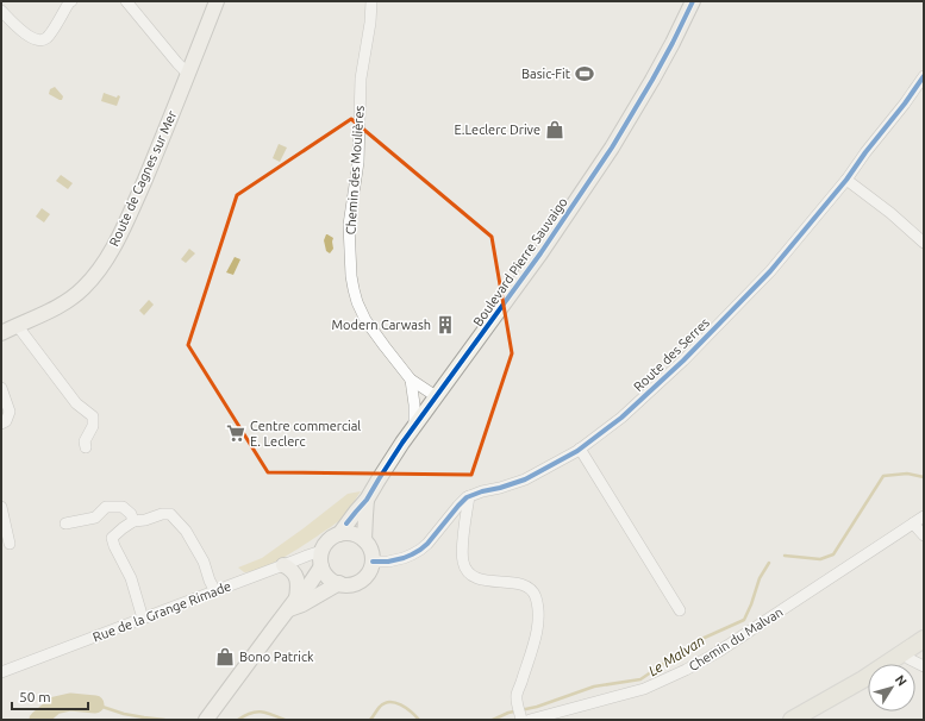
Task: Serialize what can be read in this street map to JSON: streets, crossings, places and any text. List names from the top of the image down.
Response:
{
  "streets": {
    "main road": ["Route de Cagnes sur Mer", "Boulevard Pierre Sauvaigo"],
    "street": [
      "Chemin des Moulières",
      "Route des Serres",
      "Rue de la Grange Rimade",
      "Chemin du Malvan"
    ]
  },
  "crossings": [
    ["Chemin des Moulières", "Boulevard Pierre Sauvaigo"],
    ["Boulevard Pierre Sauvaigo", "Route des Serres"],
    ["Boulevard Pierre Sauvaigo", "Rue de la Grange Rimade"],
    ["Route des Serres", "Rue de la Grange Rimade"]
  ],
  "water": ["Le Malvan"],
  "places": {
    "sports": ["Basic-Fit"],
    "shop": ["E.Leclerc Drive", "Bono Patrick"],
    "building": ["Modern Carwash"],
    "supermarket": ["Centre commercial E. Leclerc"]
  },
  "scale_bar": "50 m",
  "north": "top right"
}
